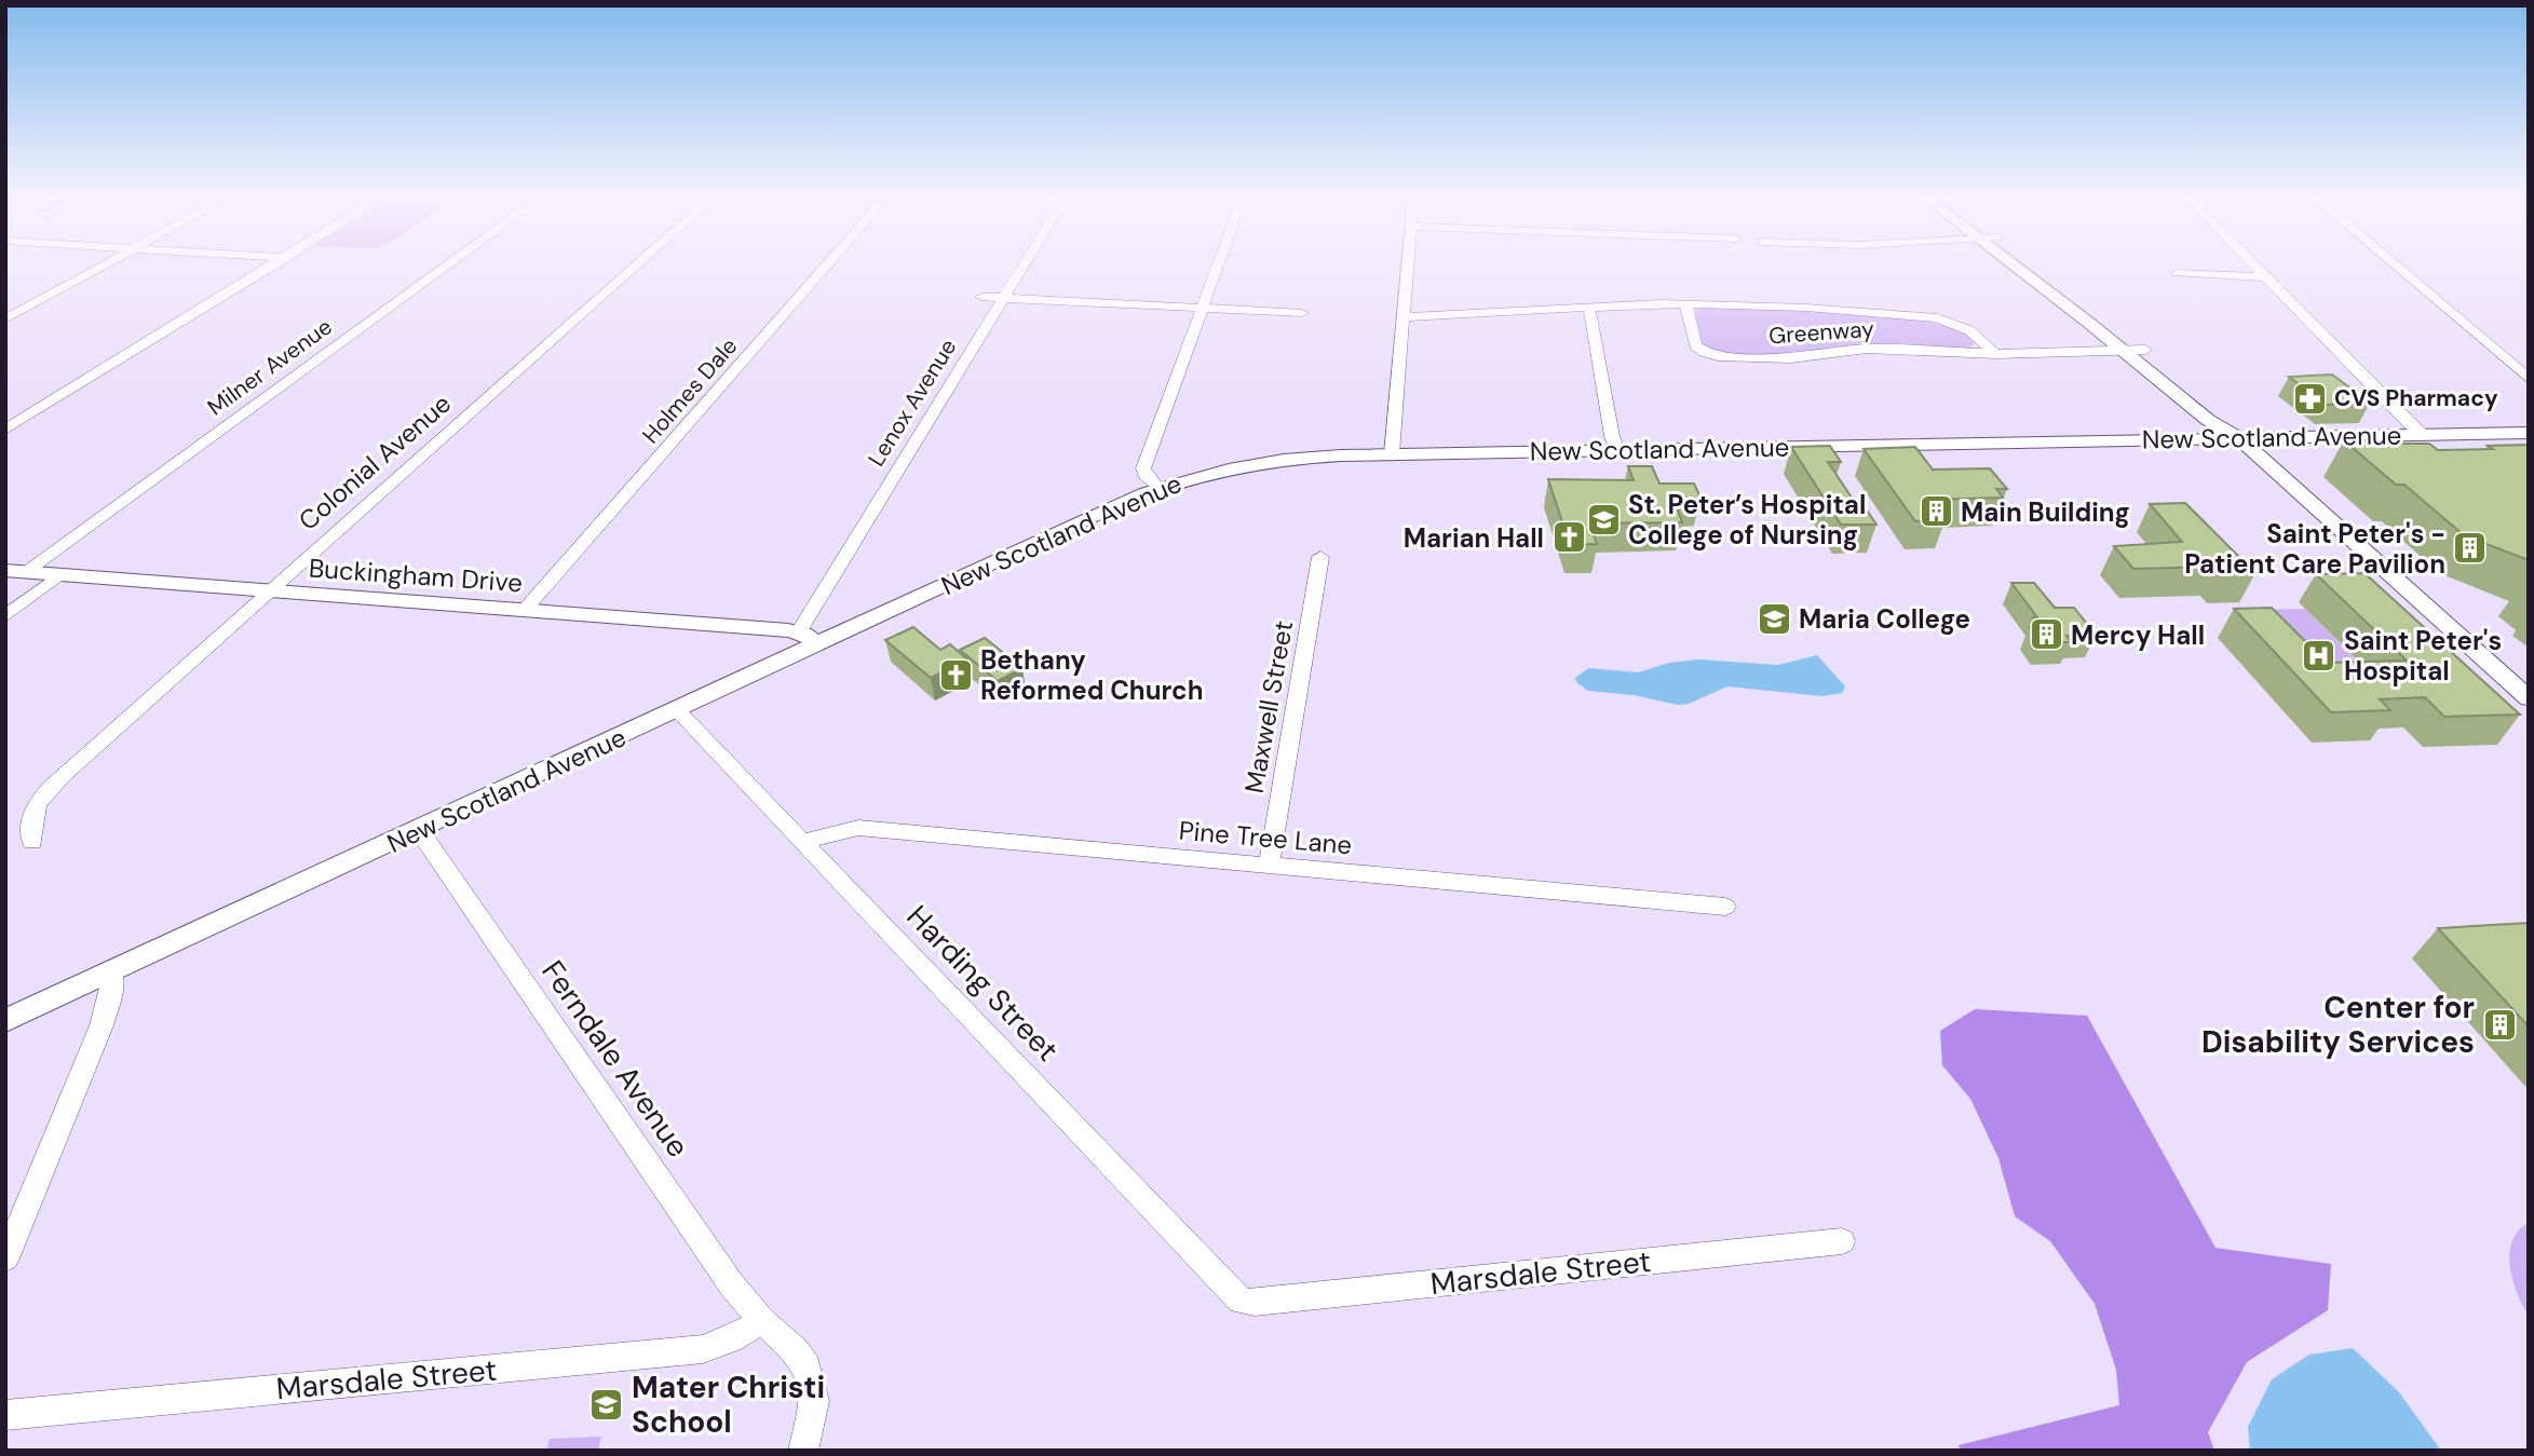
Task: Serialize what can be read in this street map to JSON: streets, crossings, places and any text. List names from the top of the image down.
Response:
{
  "streets": {
    "street": [
      "Greenway",
      "Milner Avenue",
      "Holmes Dale",
      "Lenox Avenue",
      "New Scotland Avenue",
      "Colonial Avenue",
      "Buckingham Drive",
      "Maxwell Street",
      "Pine Tree Lane",
      "Harding Street",
      "Ferndale Avenue",
      "Marsdale Street"
    ]
  },
  "crossings": [
    ["Milner Avenue", "Buckingham Drive"],
    ["Holmes Dale", "Buckingham Drive"],
    ["Lenox Avenue", "Buckingham Drive"],
    ["New Scotland Avenue", "Buckingham Drive"],
    ["New Scotland Avenue", "Harding Street"],
    ["New Scotland Avenue", "Ferndale Avenue"],
    ["Colonial Avenue", "Buckingham Drive"],
    ["Maxwell Street", "Pine Tree Lane"],
    ["Pine Tree Lane", "Harding Street"],
    ["Harding Street", "Marsdale Street"],
    ["Ferndale Avenue", "Marsdale Street"]
  ],
  "places": {
    "pharmacy": ["CVS Pharmacy"],
    "building": [
      "Main Building",
      "Saint Peter's - Patient Care Pavilion",
      "Mercy Hall",
      "Center for Disability Services"
    ],
    "school or university": ["St. Peter’s Hospital College of Nursing", "Maria College", "Mater Christi School"],
    "church": ["Marian Hall", "Bethany Reformed Church"],
    "hospital": ["Saint Peter's Hospital"]
  }
}
